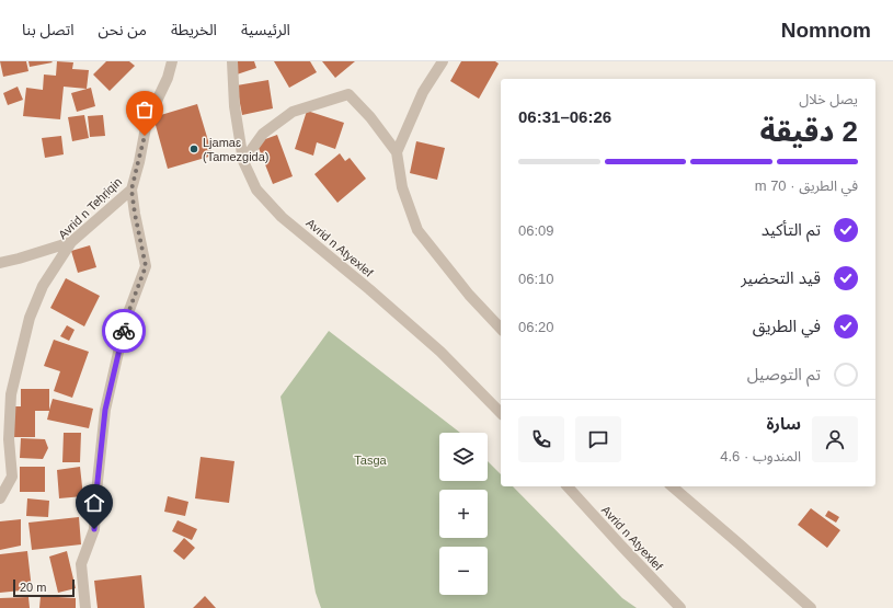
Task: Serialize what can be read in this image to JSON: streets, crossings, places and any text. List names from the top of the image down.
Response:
{
  "streets": {
    "street": ["Avrid n Teḥṛiqin", "Avrid n Atyexlef"]
  },
  "parks": ["Tasga"],
  "places": ["Ljamaɛ (Tamezgida)"],
  "scale_bar": "20 m",
  "page": {
    "header": "Nomnom",
    "nav": [
      "الرئيسية",
      "الخريطة",
      "من نحن",
      "اتصل بنا"
    ],
    "heading": ["2 دقيقة", "يصل خلال", "06:26–06:31"],
    "panel": ["سارة", "المندوب · 4.6"],
    "bar": "في الطريق · 70 m",
    "list": [
      ["تم التأكيد", "06:09"],
      ["قيد التحضير", "06:10"],
      ["في الطريق", "06:20"],
      "تم التوصيل"
    ],
    "map_buttons": ["+", "−"],
    "scale": "20 m"
  }
}
